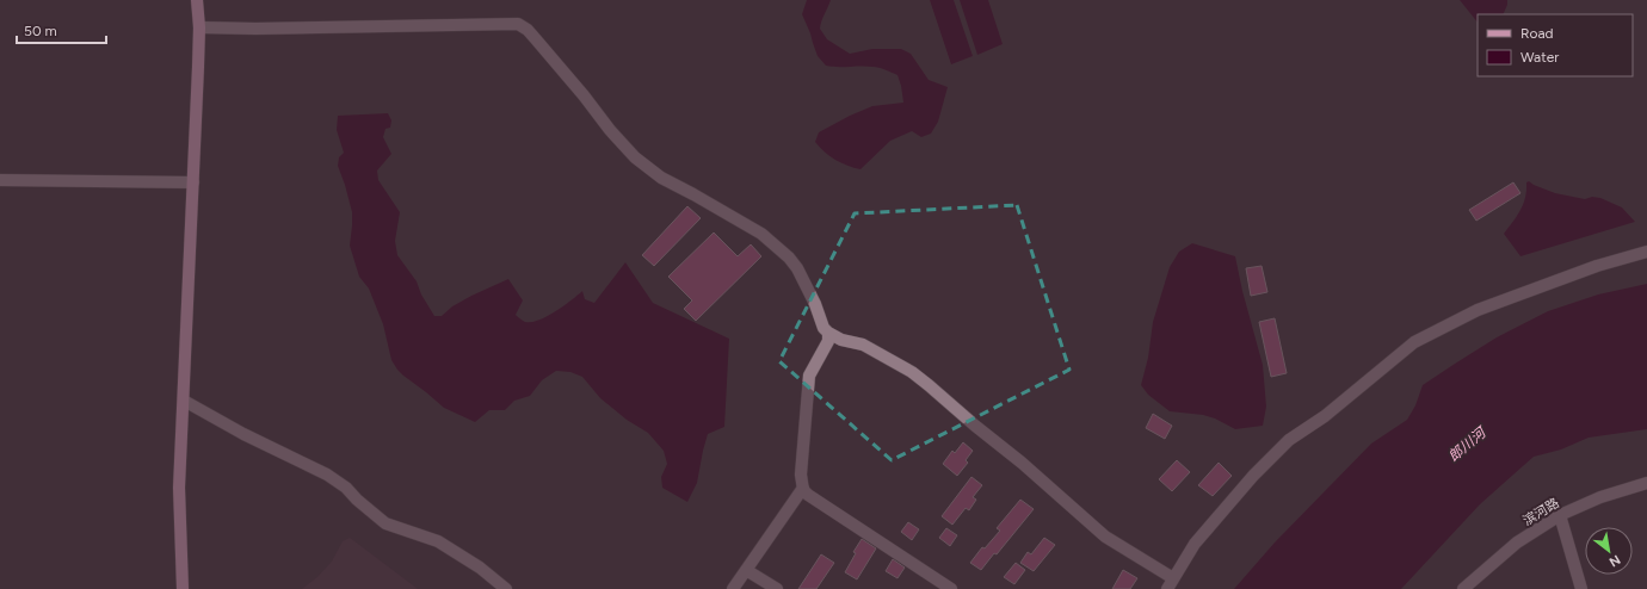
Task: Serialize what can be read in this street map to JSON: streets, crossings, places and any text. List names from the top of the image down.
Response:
{
  "streets": {
    "street": ["滨河路"]
  },
  "water": ["郎川河"],
  "legend": ["Road", "Water"],
  "scale_bar": "50 m",
  "north": "bottom right"
}
